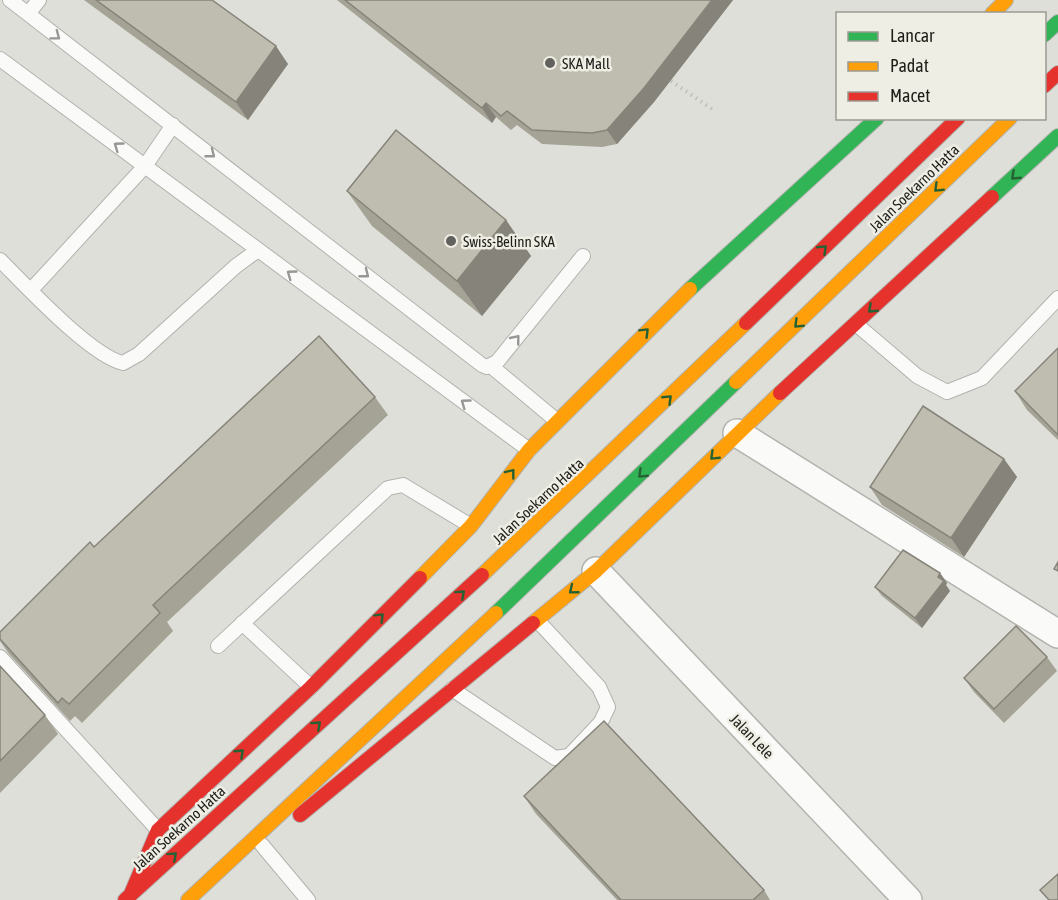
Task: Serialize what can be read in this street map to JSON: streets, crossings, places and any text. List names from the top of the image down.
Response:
{
  "streets": {
    "main road": ["Jalan Soekarno Hatta"],
    "street": ["Jalan Lele"]
  },
  "places": ["SKA Mall", "Swiss-Belinn SKA"],
  "legend": ["Lancar", "Padat", "Macet"]
}
